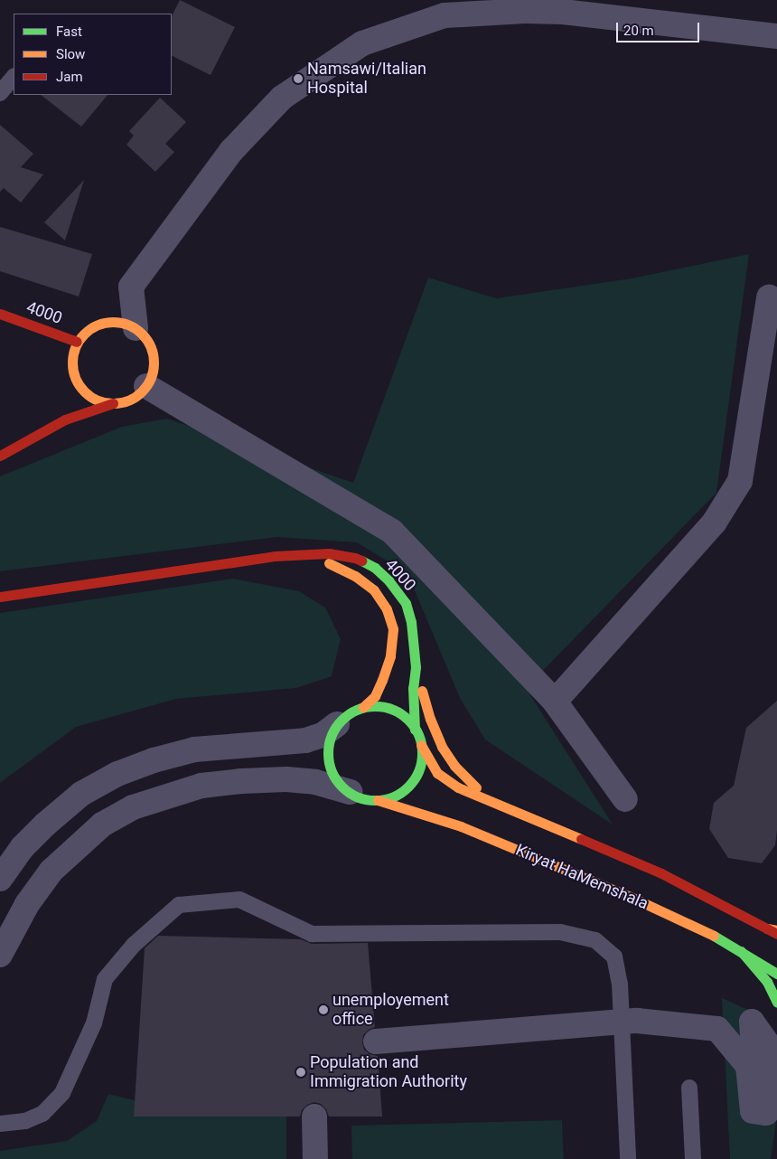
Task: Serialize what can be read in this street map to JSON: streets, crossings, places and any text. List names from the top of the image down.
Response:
{
  "streets": {
    "main road": ["4000", "Kiryat HaMemshala"]
  },
  "crossings": [
    ["4000", "Kiryat HaMemshala"]
  ],
  "places": ["Namsawi/Italian Hospital", "unemployement office", "Population and Immigration Authority"],
  "legend": ["Fast", "Slow", "Jam"],
  "scale_bar": "20 m"
}
